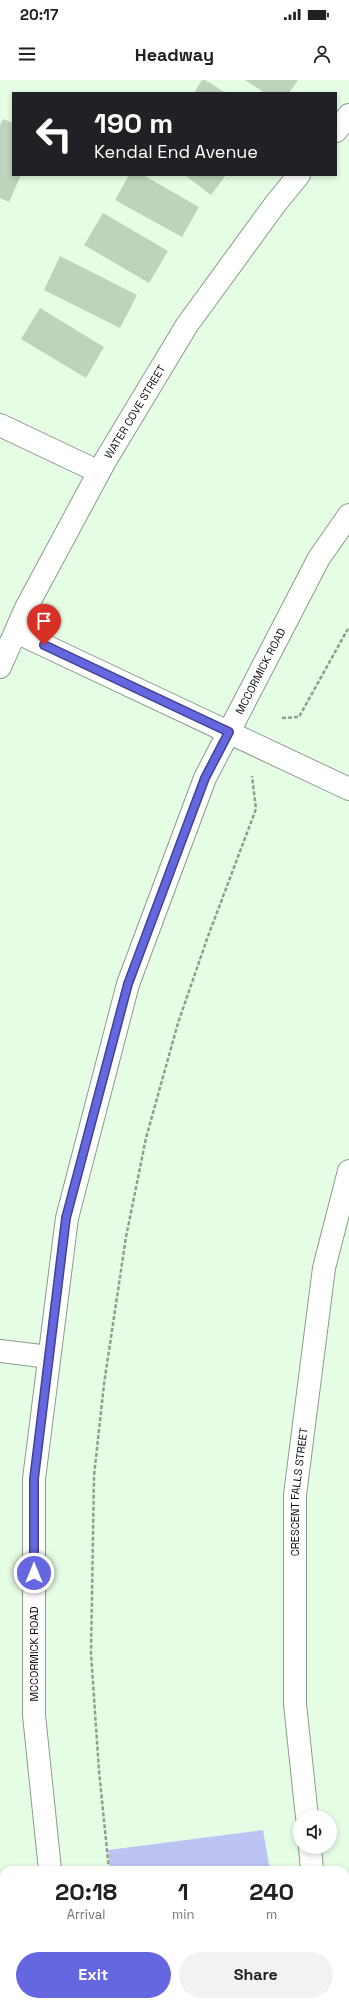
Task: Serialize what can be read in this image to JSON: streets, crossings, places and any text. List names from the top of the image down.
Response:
{
  "streets": {
    "street": ["WATER COVE STREET", "MCCORMICK ROAD", "CRESCENT FALLS STREET"]
  },
  "page": {
    "status": "20:17",
    "header": "Headway",
    "turn": ["190 m", "Kendal End Avenue"],
    "eta": [
      "20:18",
      "Arrival",
      "1",
      "min",
      "240",
      "m"
    ],
    "buttons": ["Exit", "Share"]
  }
}
